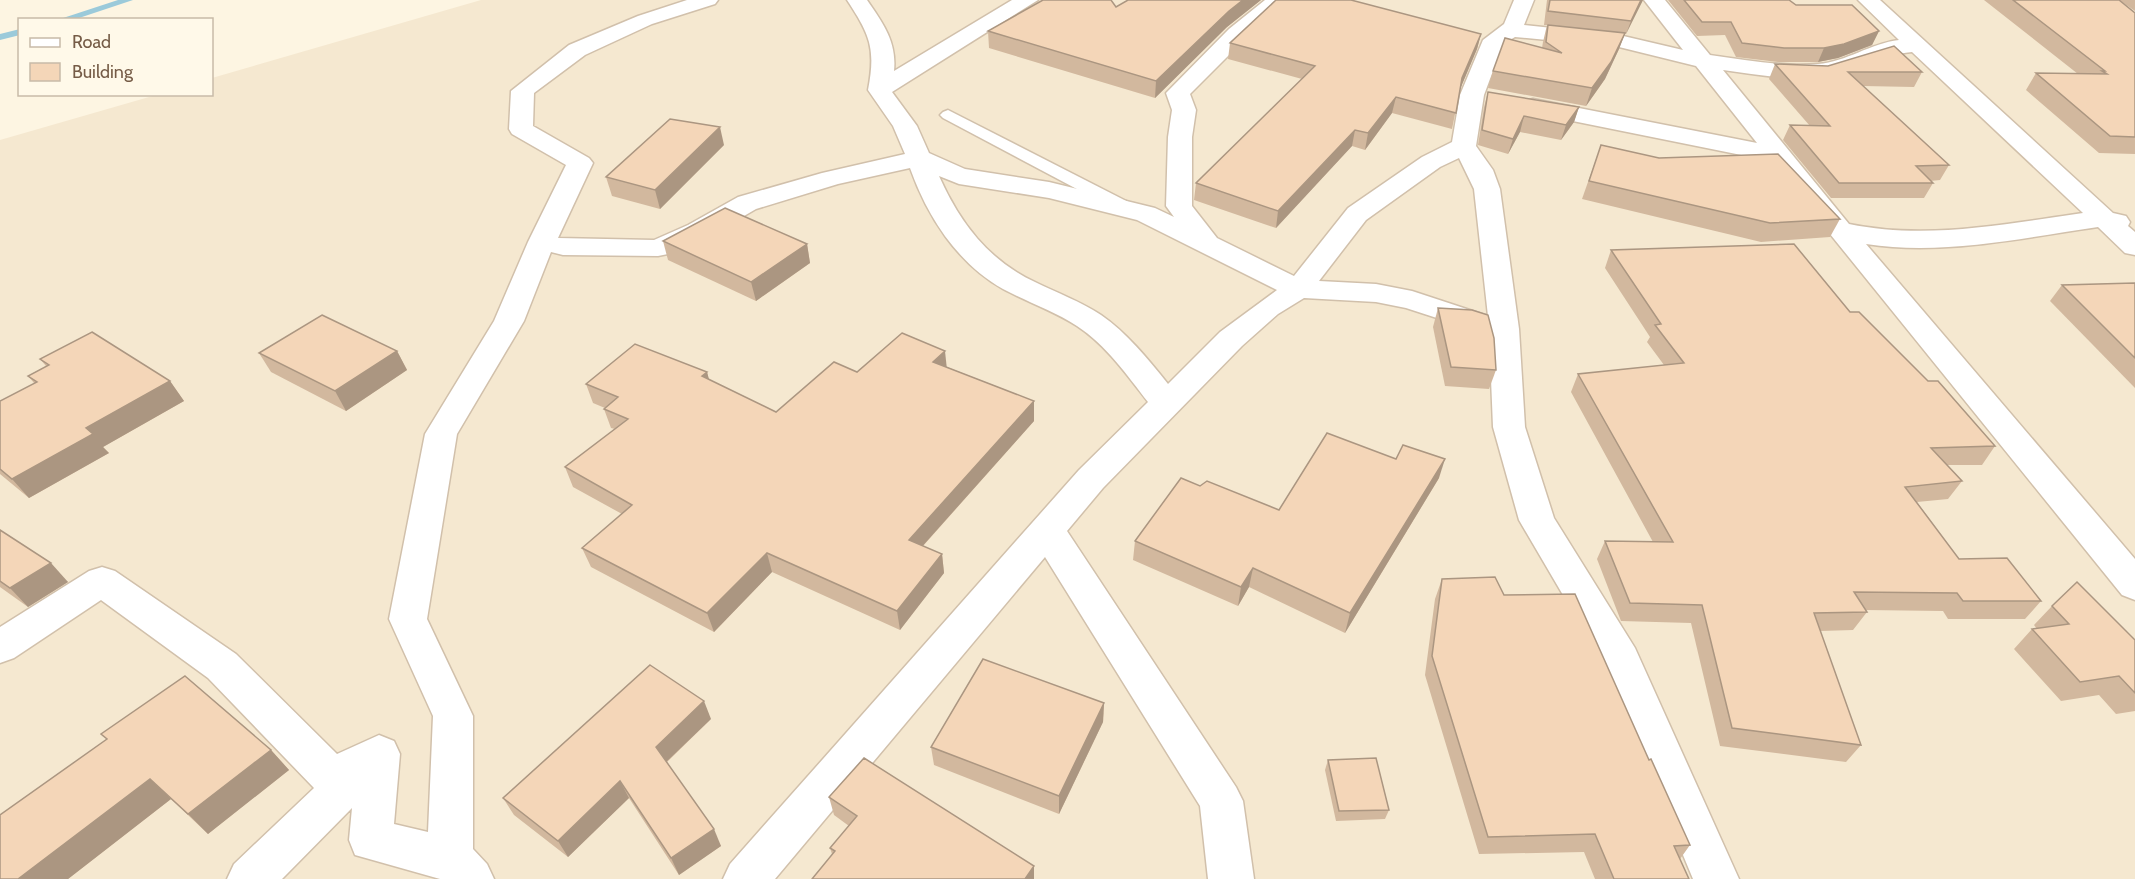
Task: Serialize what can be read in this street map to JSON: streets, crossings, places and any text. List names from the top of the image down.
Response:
{
  "legend": ["Road", "Building"]
}
